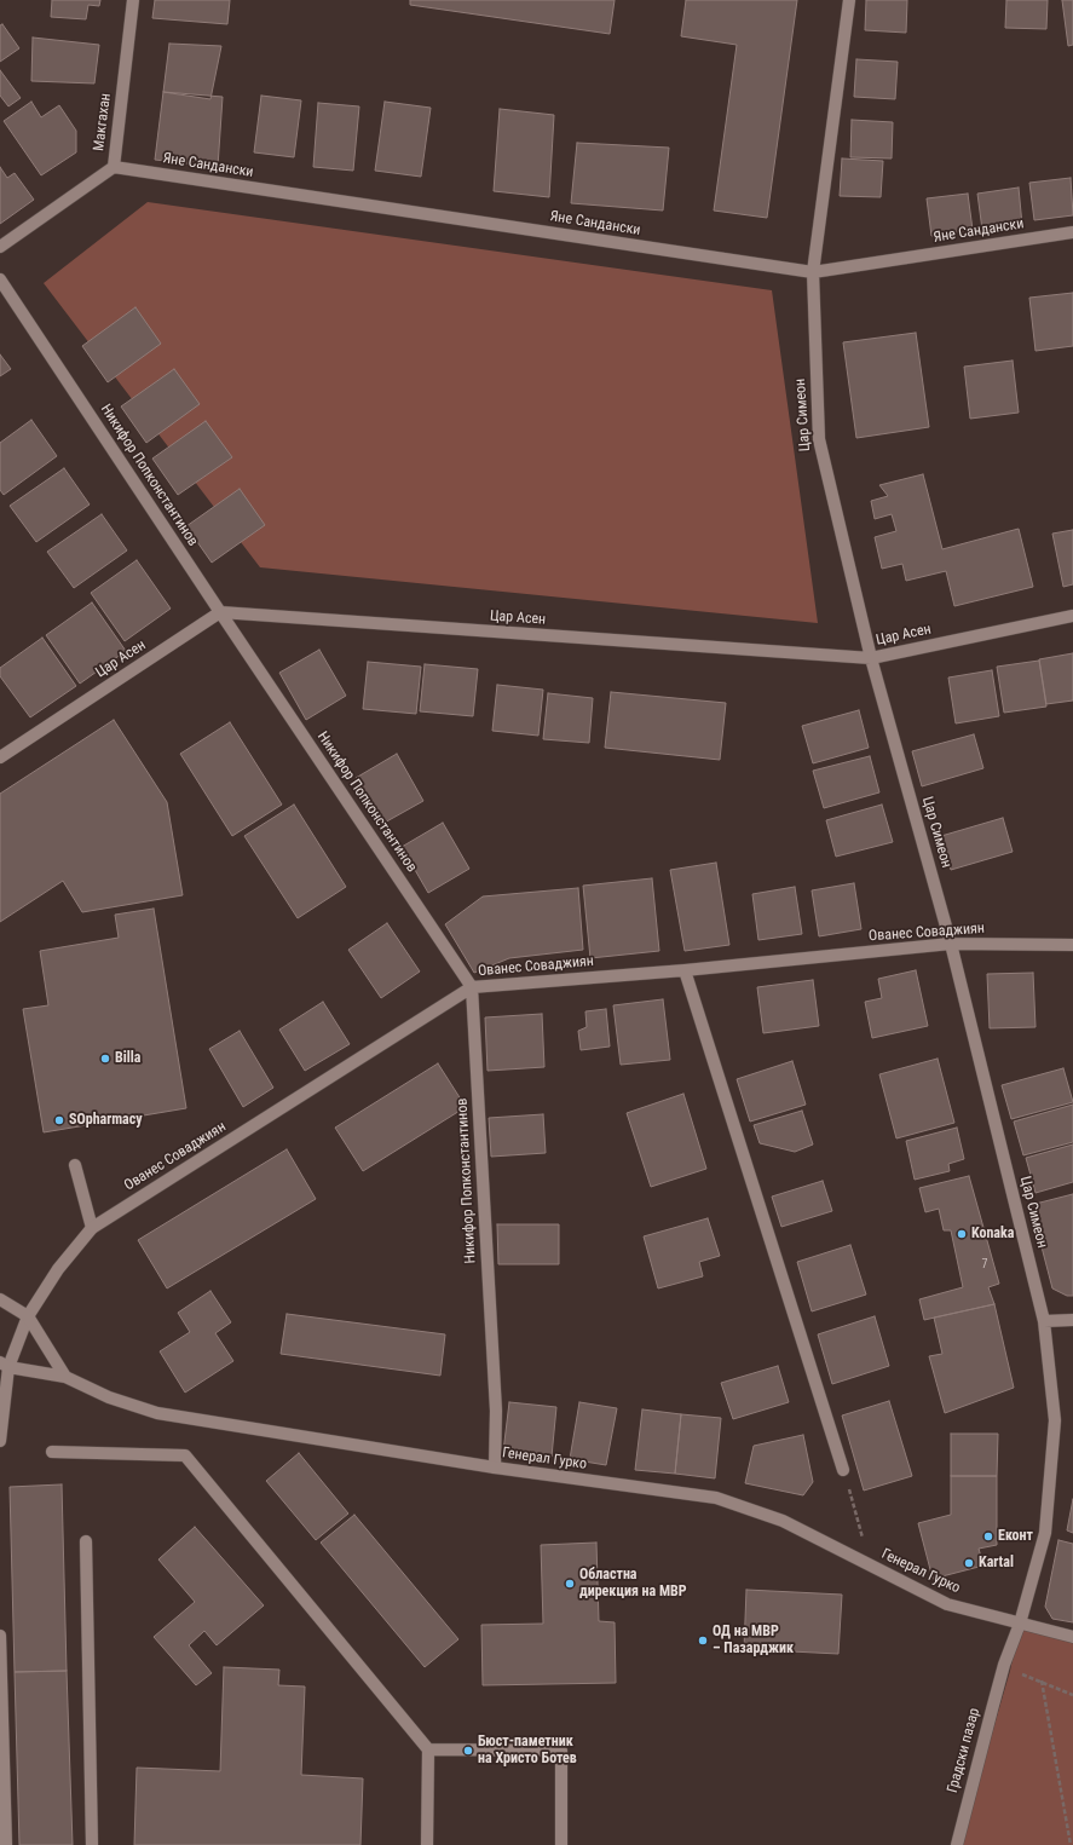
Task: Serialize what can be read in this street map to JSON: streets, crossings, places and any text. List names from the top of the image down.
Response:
{
  "streets": {
    "street": [
      "Макгахан",
      "Яне Сандански",
      "Цар Симеон",
      "Никифор Попконстантинов",
      "Цар Асен",
      "Ованес Соваджиян",
      "Генерал Гурко",
      "Градски пазар"
    ]
  },
  "crossings": [
    ["Макгахан", "Яне Сандански"],
    ["Яне Сандански", "Цар Симеон"],
    ["Цар Симеон", "Цар Асен"],
    ["Цар Симеон", "Ованес Соваджиян"],
    ["Цар Симеон", "Генерал Гурко"],
    ["Цар Симеон", "Градски пазар"],
    ["Никифор Попконстантинов", "Цар Асен"],
    ["Никифор Попконстантинов", "Ованес Соваджиян"],
    ["Никифор Попконстантинов", "Генерал Гурко"],
    ["Ованес Соваджиян", "Генерал Гурко"]
  ],
  "places": [
    "Billa",
    "SOpharmacy",
    "Konaka",
    "Еконт",
    "Kartal",
    "Областна дирекция на МВР",
    "ОД на МВР – Пазарджик",
    "Бюст-паметник на Христо Ботев"
  ],
  "house_numbers": ["7"]
}
